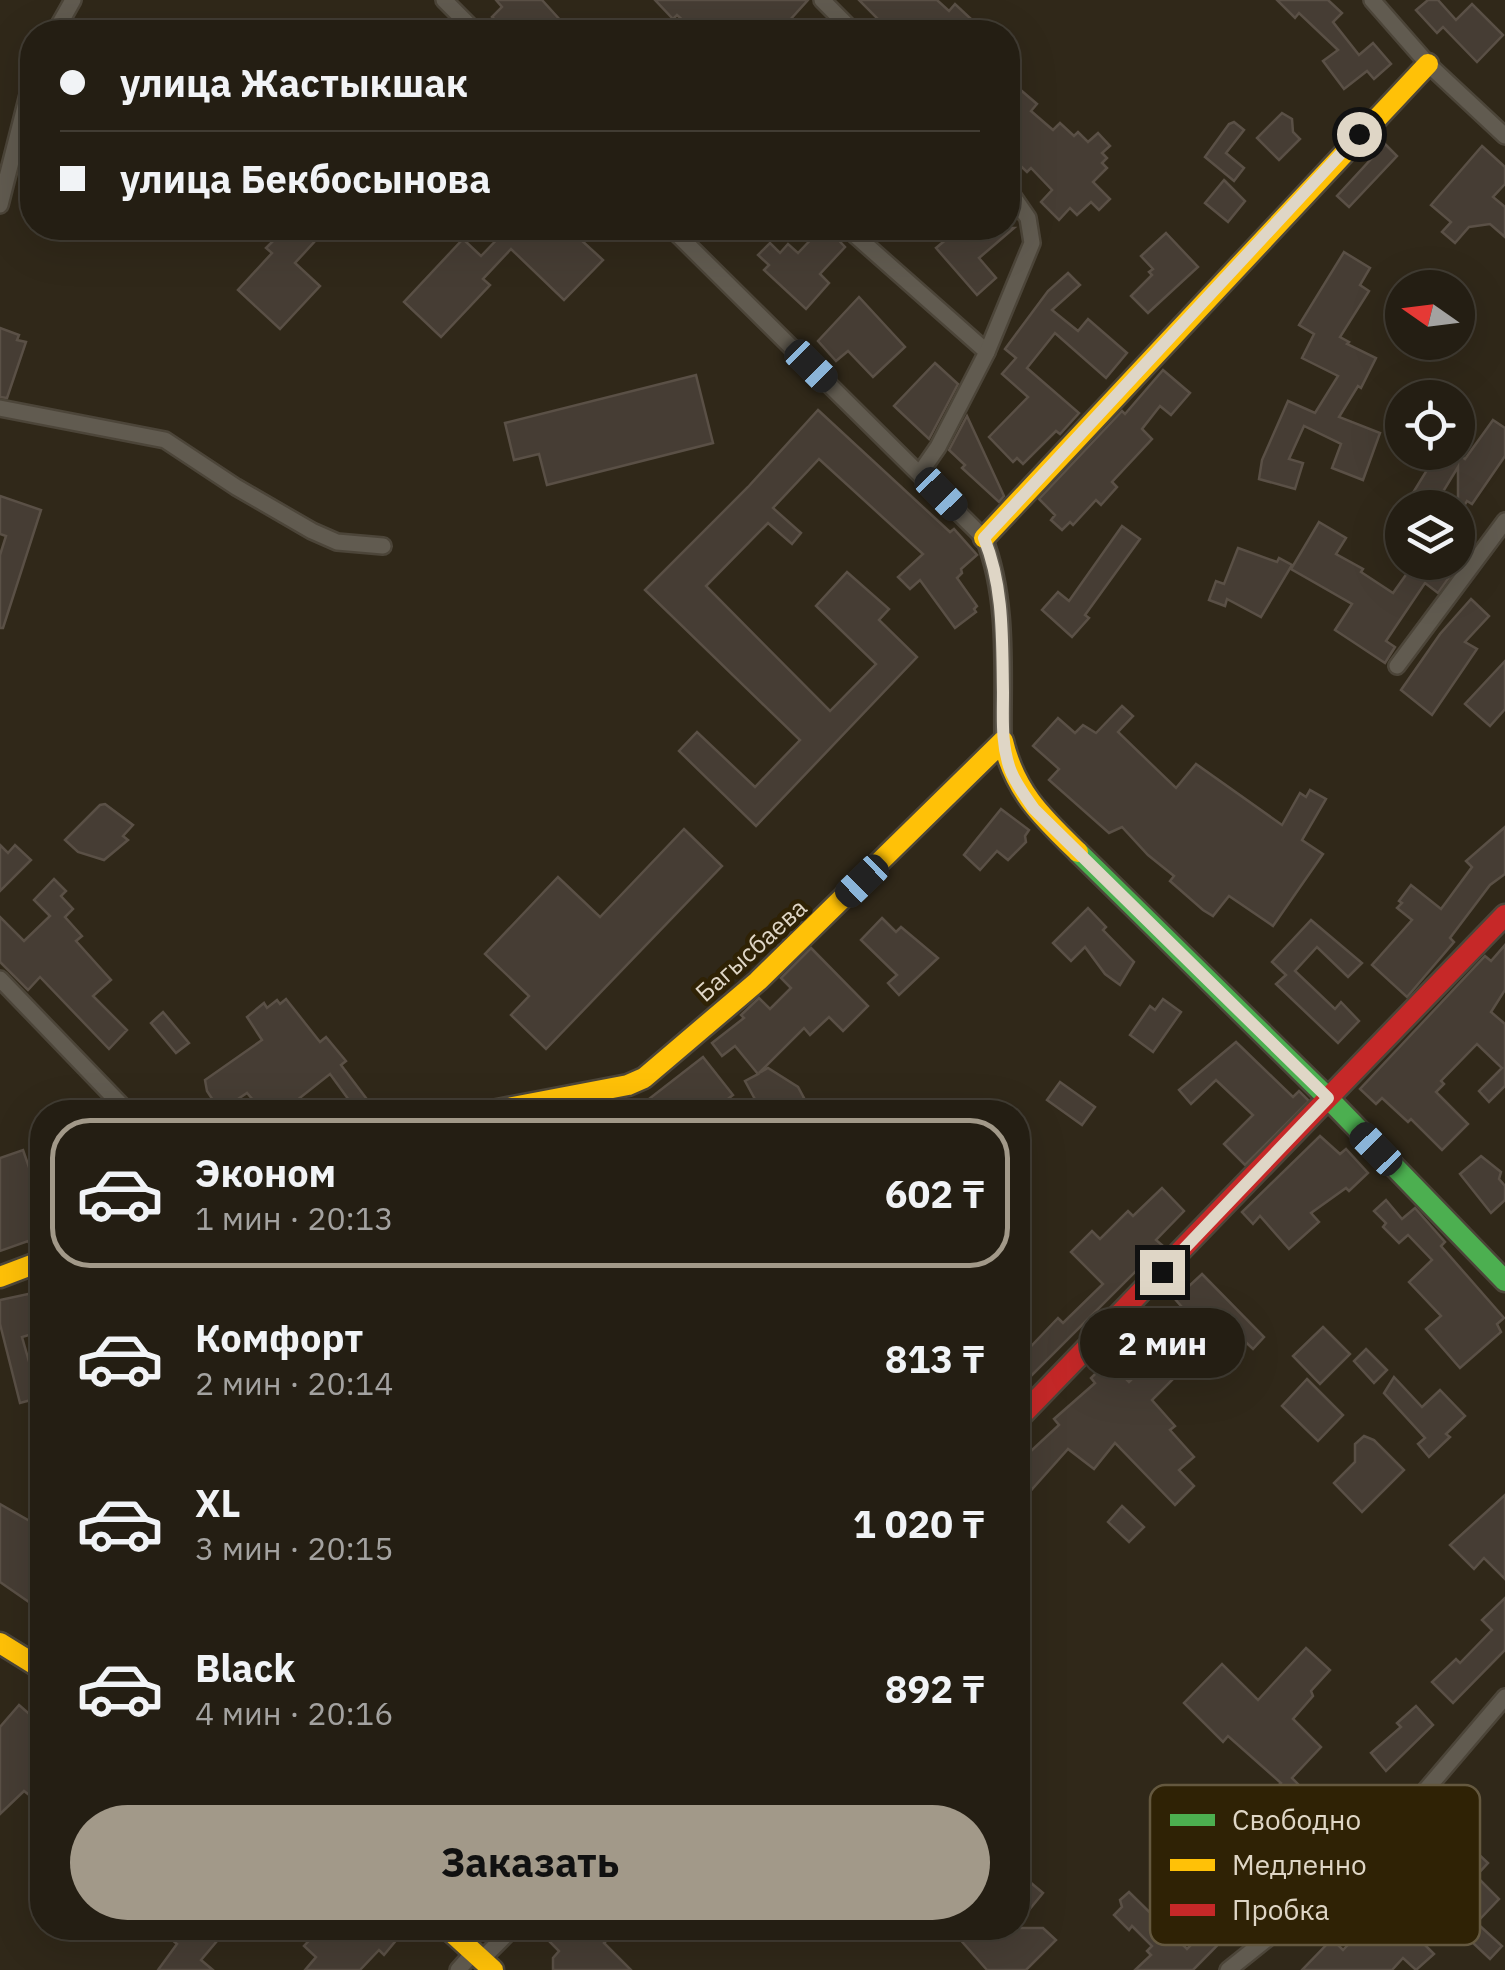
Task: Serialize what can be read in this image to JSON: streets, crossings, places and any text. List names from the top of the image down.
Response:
{
  "streets": {
    "street": ["Багысбаева"]
  },
  "legend": ["Свободно", "Медленно", "Пробка"],
  "north": "left",
  "page": {
    "banner": ["улица Жастыкшак", "улица Бекбосынова"],
    "list": [
      {
        "name": "Эконом",
        "note": "1 мин · 20:13",
        "value": "602 ₸"
      },
      {
        "name": "Комфорт",
        "note": "2 мин · 20:14",
        "value": "813 ₸"
      },
      {
        "name": "XL",
        "note": "3 мин · 20:15",
        "value": "1 020 ₸"
      },
      {
        "name": "Black",
        "note": "4 мин · 20:16",
        "value": "892 ₸"
      }
    ],
    "bubble": "2 мин",
    "buttons": "Заказать"
  }
}
